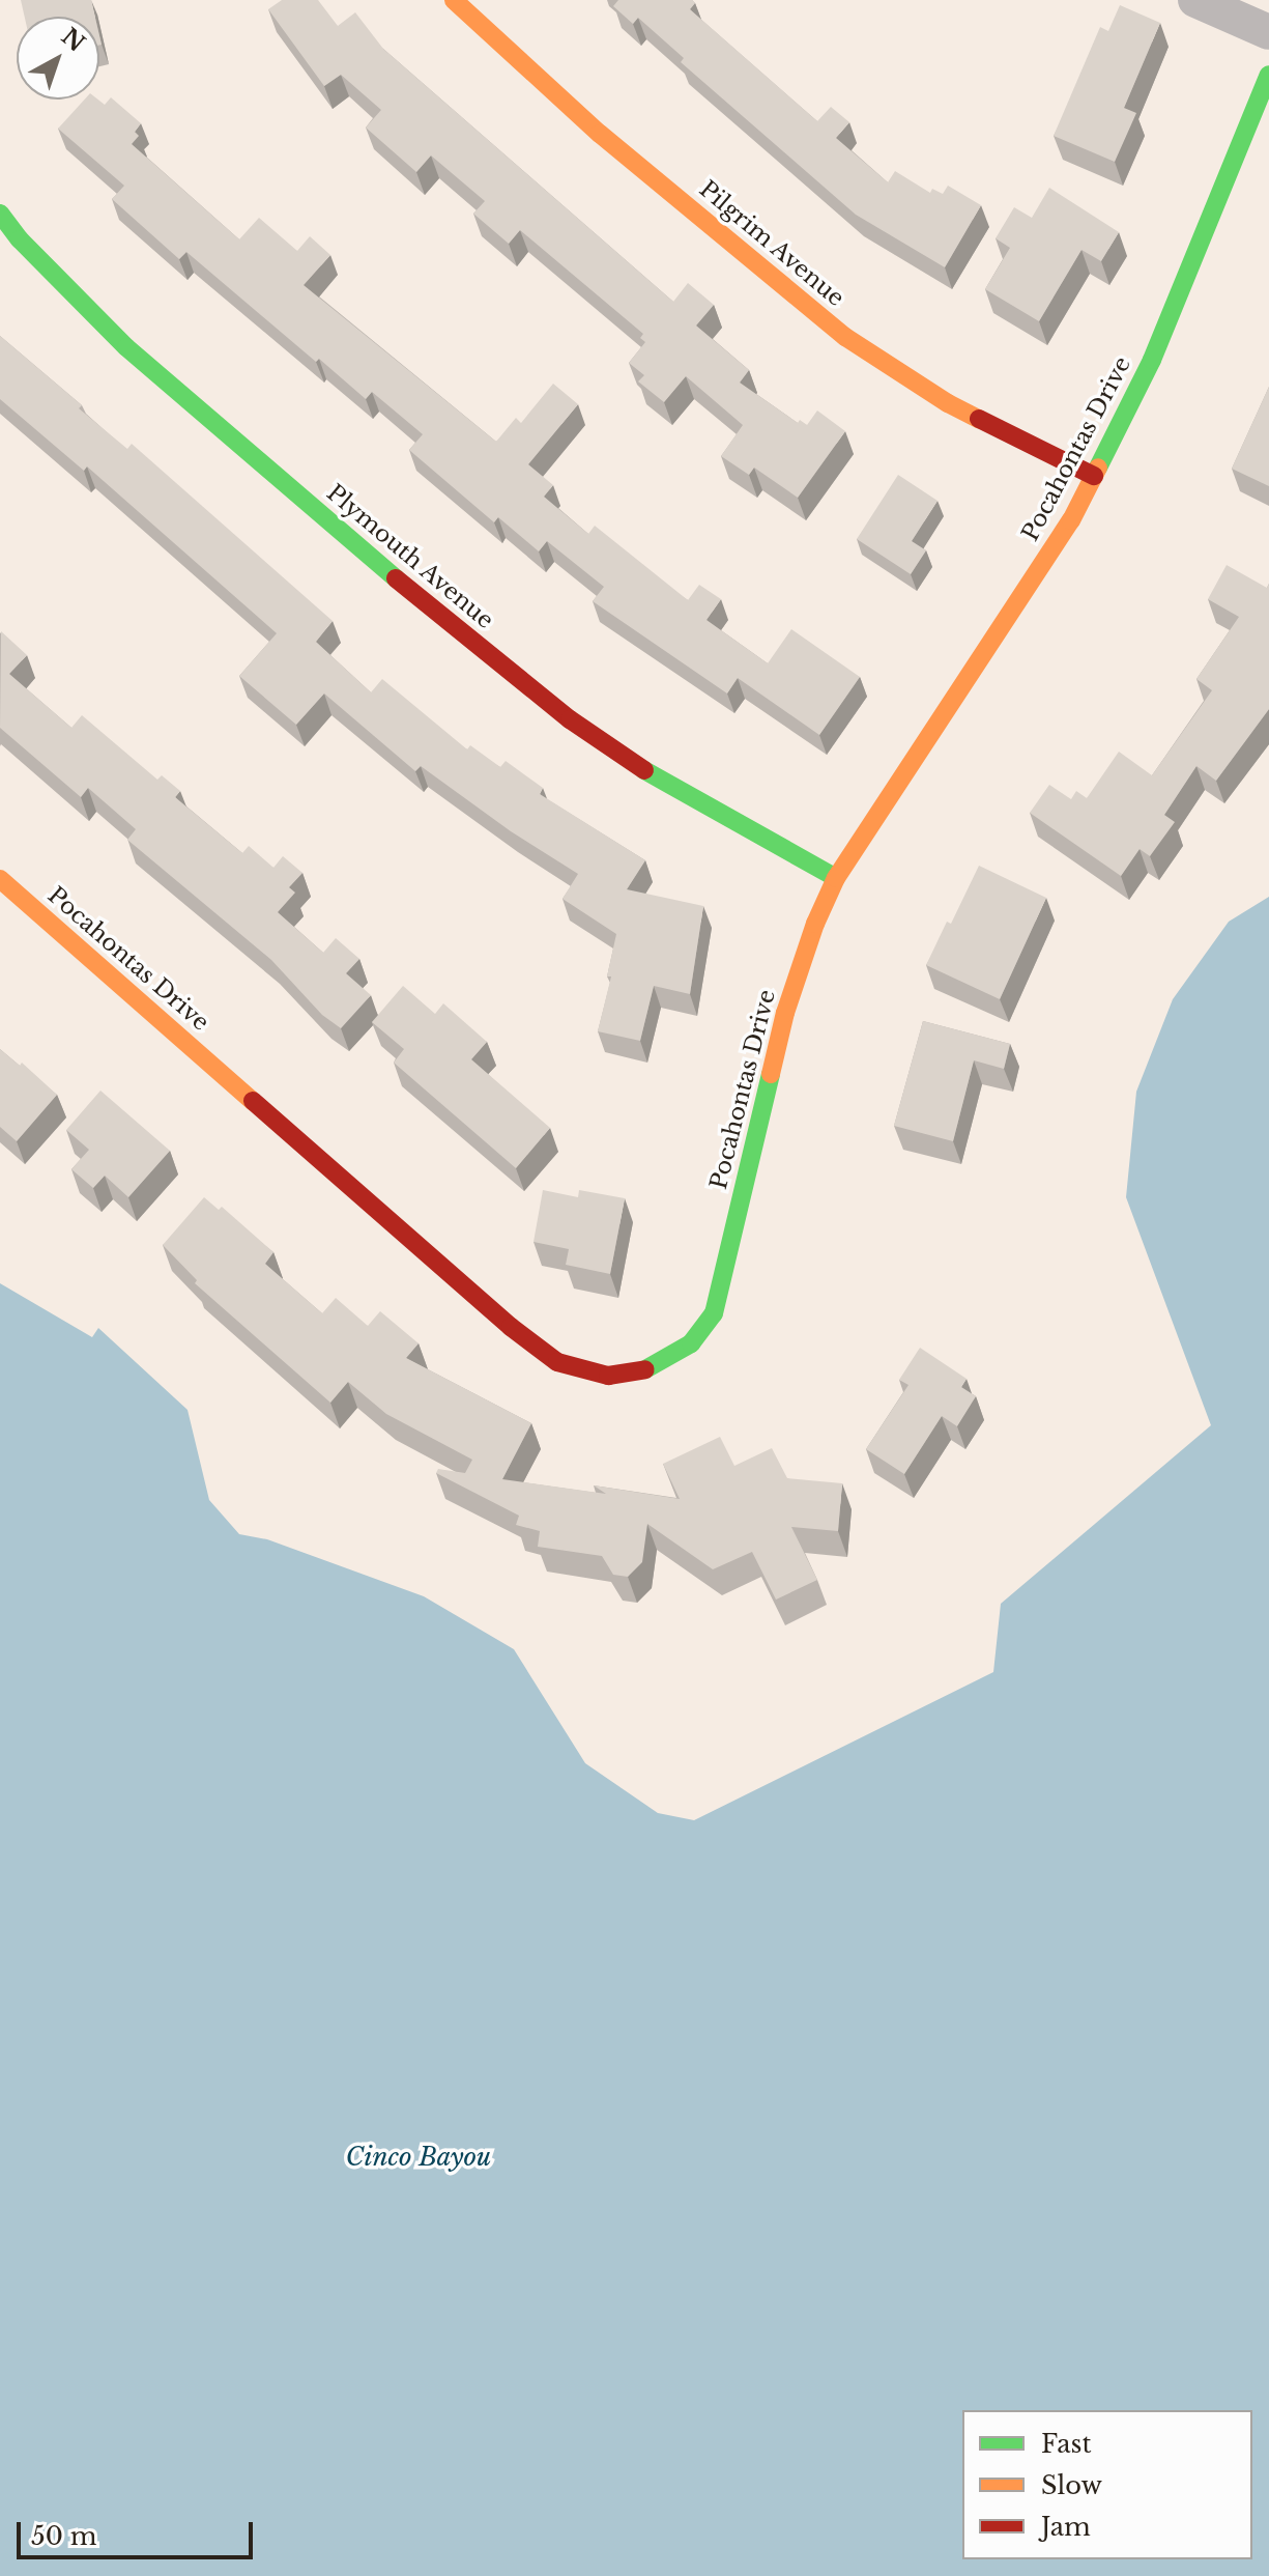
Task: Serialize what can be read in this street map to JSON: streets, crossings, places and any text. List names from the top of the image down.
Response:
{
  "streets": {
    "street": ["Pilgrim Avenue", "Pocahontas Drive", "Plymouth Avenue"]
  },
  "crossings": [
    ["Pilgrim Avenue", "Pocahontas Drive"],
    ["Pocahontas Drive", "Plymouth Avenue"]
  ],
  "water": ["Cinco Bayou"],
  "legend": ["Fast", "Slow", "Jam"],
  "scale_bar": "50 m",
  "north": "top right"
}
